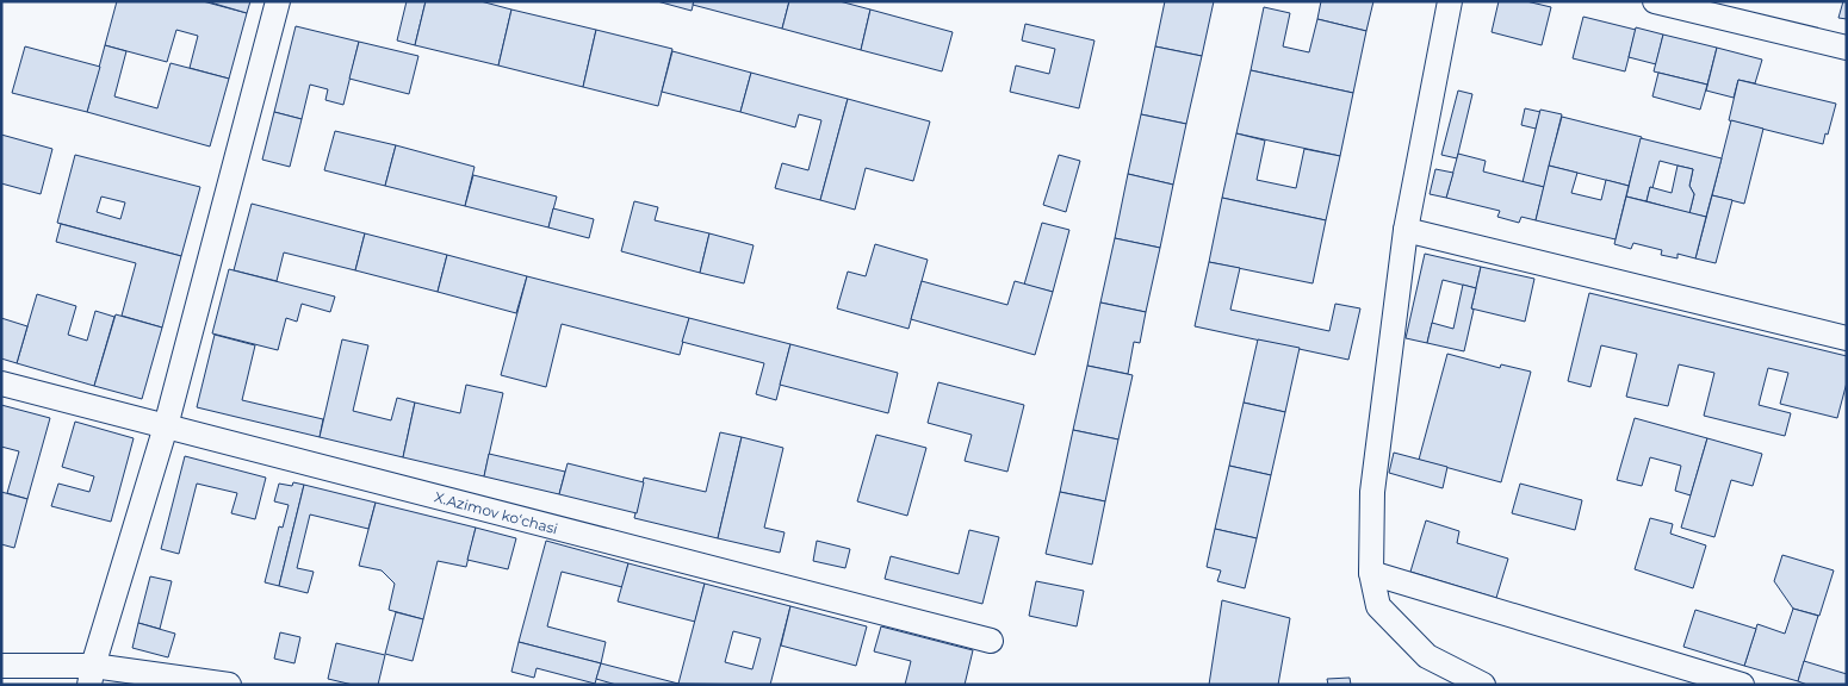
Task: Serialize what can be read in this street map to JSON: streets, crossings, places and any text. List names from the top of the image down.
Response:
{
  "streets": {
    "street": ["X.Azimov koʻchasi"]
  }
}
